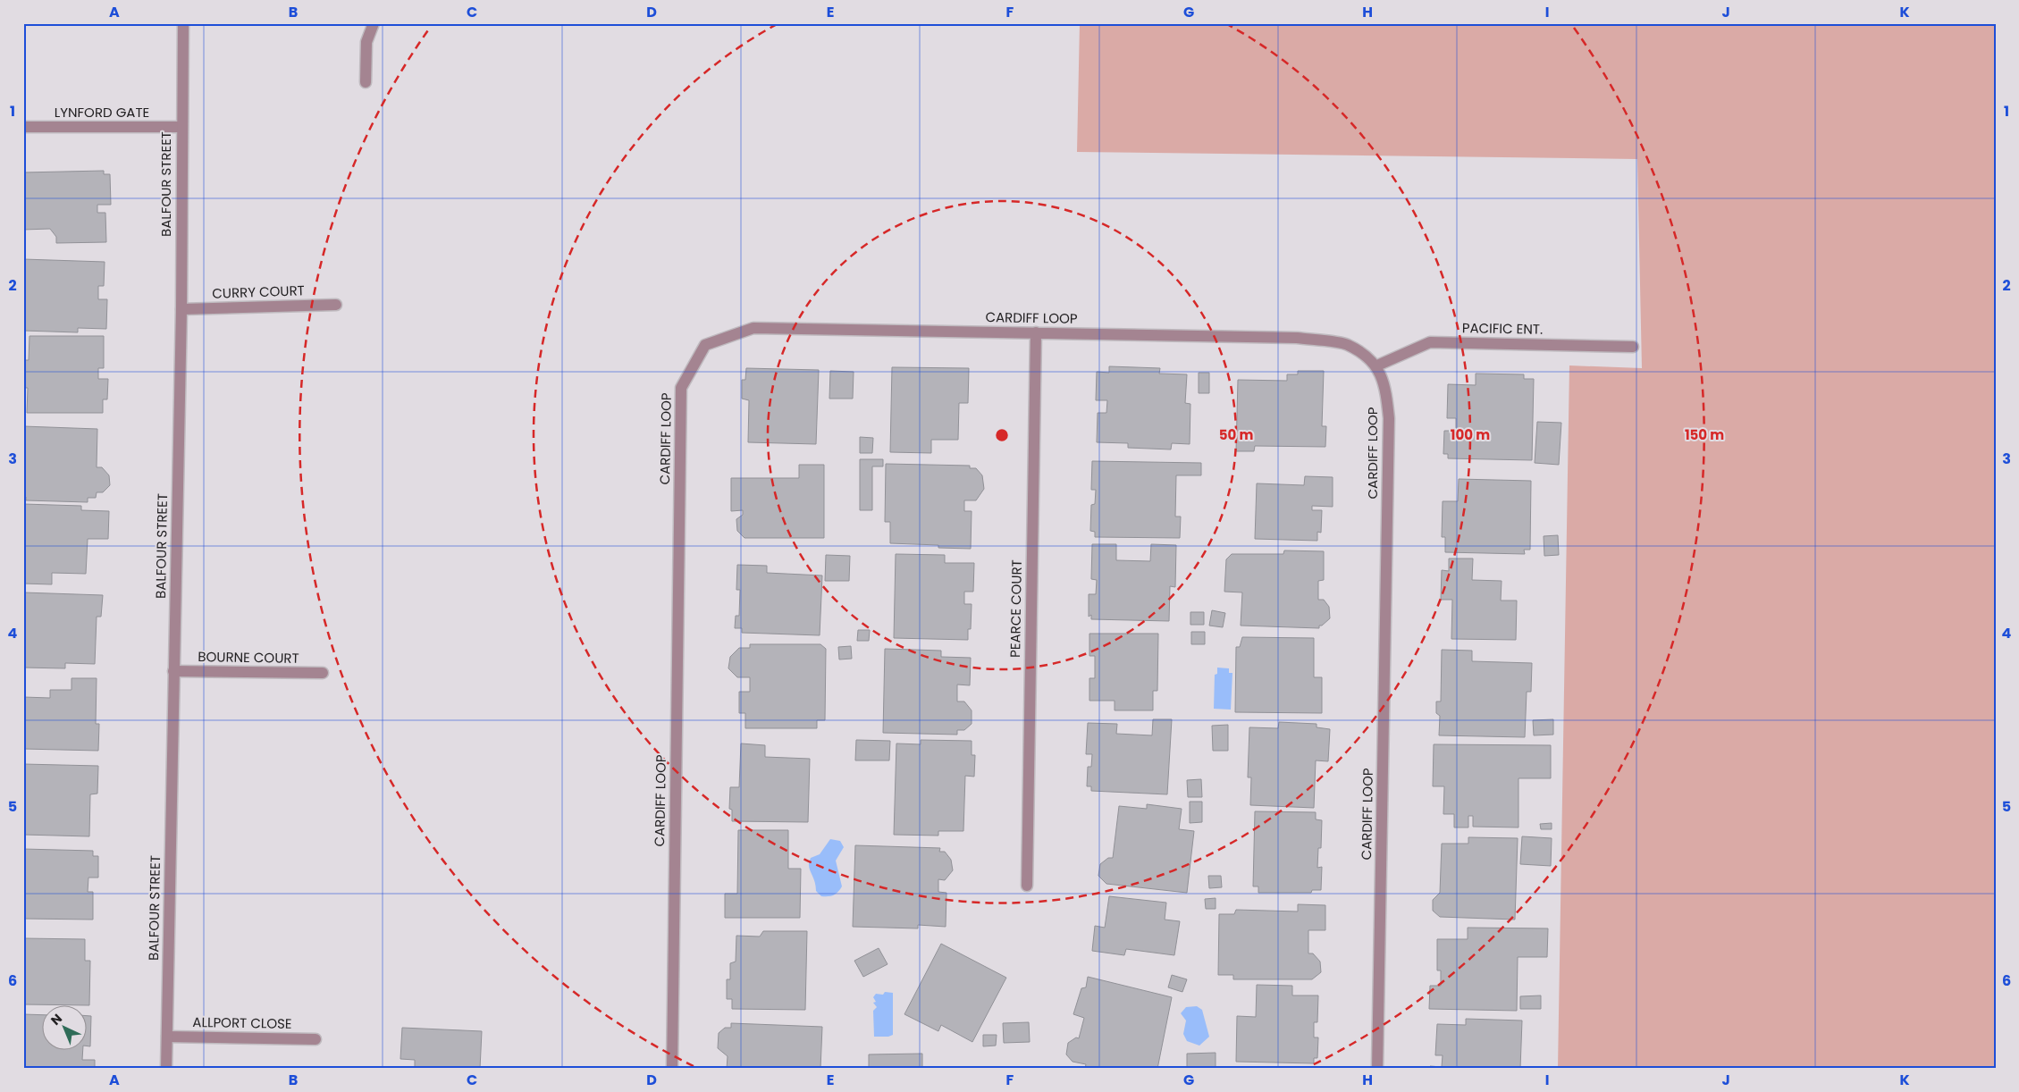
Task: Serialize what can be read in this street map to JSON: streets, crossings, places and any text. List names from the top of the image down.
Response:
{
  "streets": {
    "street": [
      "LYNFORD GATE",
      "BALFOUR STREET",
      "CURRY COURT",
      "CARDIFF LOOP",
      "PACIFIC ENT.",
      "PEARCE COURT",
      "BOURNE COURT",
      "ALLPORT CLOSE"
    ]
  },
  "crossings": [
    ["LYNFORD GATE", "BALFOUR STREET"],
    ["BALFOUR STREET", "CURRY COURT"],
    ["BALFOUR STREET", "BOURNE COURT"],
    ["BALFOUR STREET", "ALLPORT CLOSE"],
    ["CARDIFF LOOP", "PACIFIC ENT."],
    ["CARDIFF LOOP", "PEARCE COURT"]
  ],
  "north": "top left",
  "grid": {
    "columns": [
      "A",
      "B",
      "C",
      "D",
      "E",
      "F",
      "G",
      "H",
      "I",
      "J",
      "K"
    ],
    "rows": [
      "1",
      "2",
      "3",
      "4",
      "5",
      "6"
    ]
  },
  "rings": ["50 m", "100 m", "150 m"]
}
